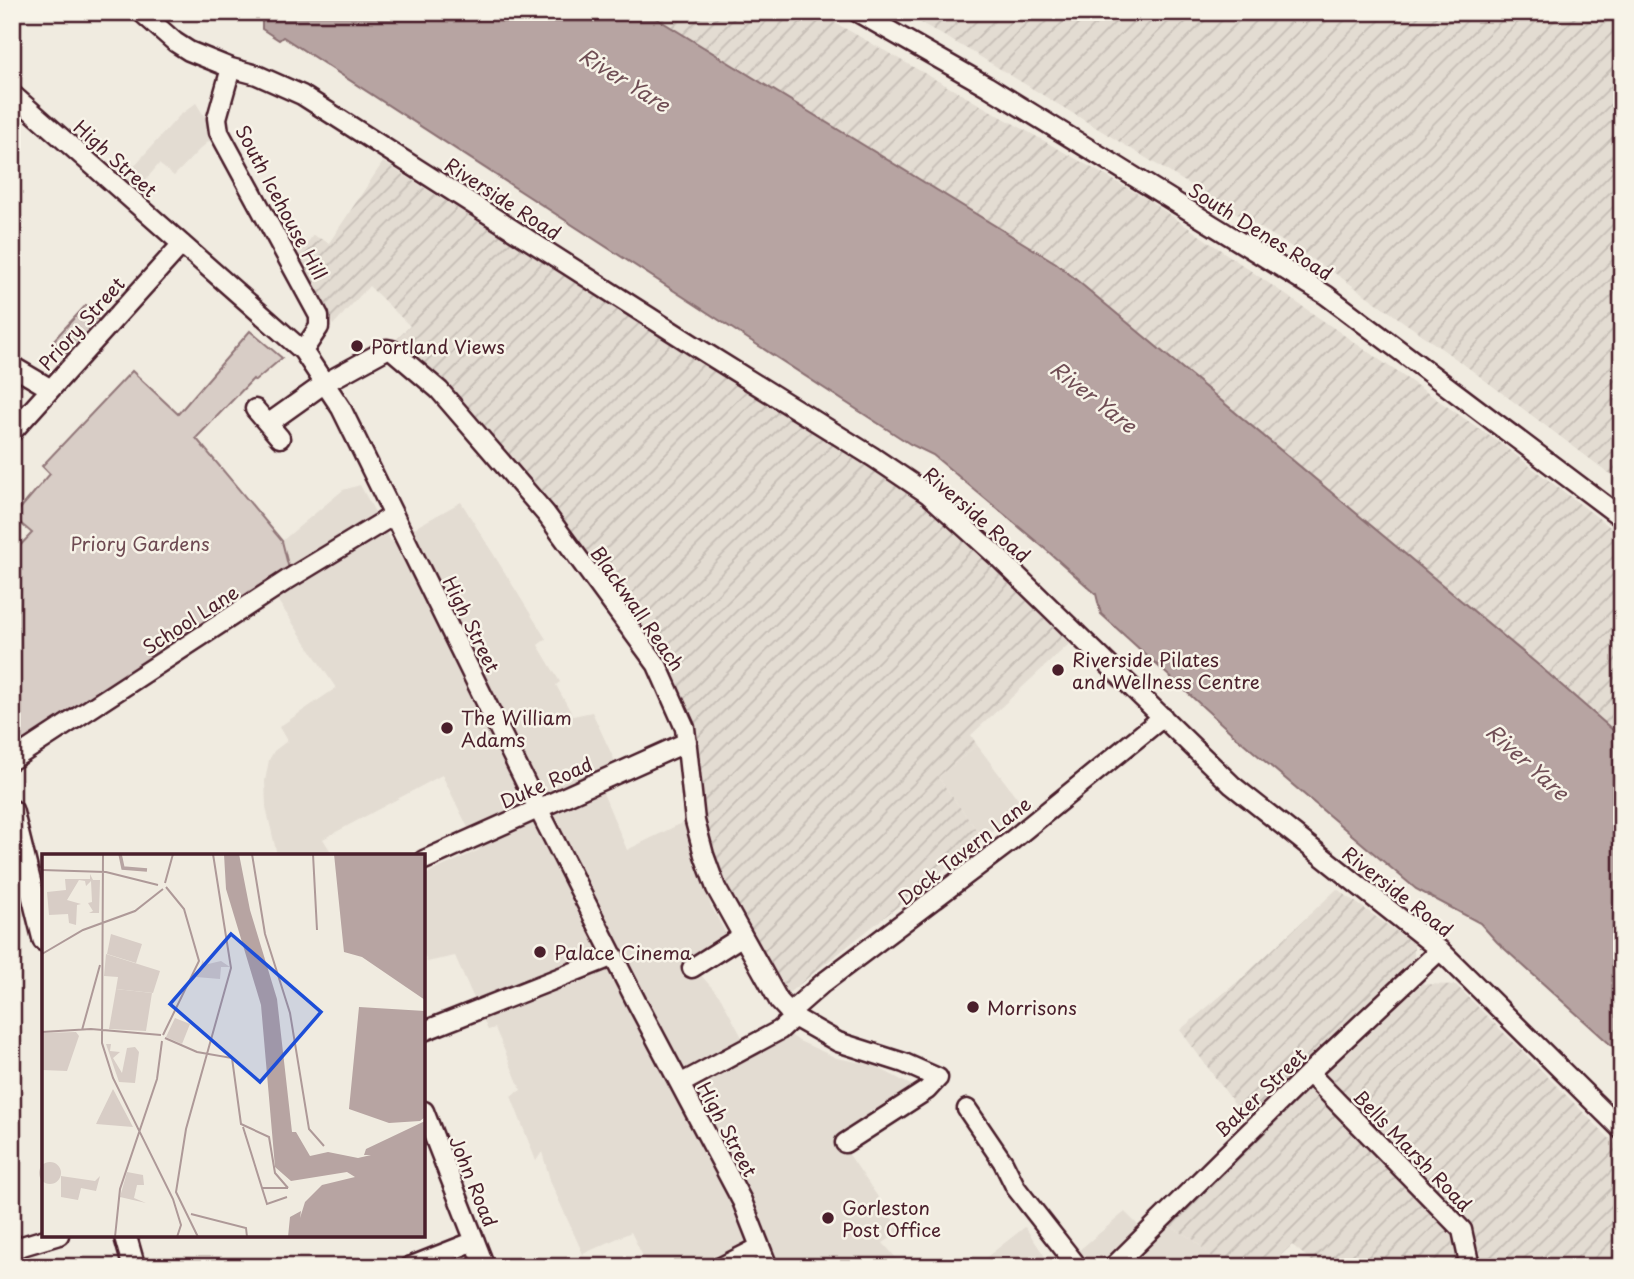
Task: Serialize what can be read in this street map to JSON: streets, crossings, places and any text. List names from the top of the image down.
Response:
{
  "streets": {
    "street": [
      "High Street",
      "Riverside Road",
      "South Icehouse Hill",
      "South Denes Road",
      "Priory Street",
      "Blackwall Reach",
      "School Lane",
      "Duke Road",
      "Dock Tavern Lane",
      "Baker Street",
      "Bells Marsh Road",
      "John Road"
    ]
  },
  "crossings": [
    ["High Street", "South Icehouse Hill"],
    ["High Street", "Priory Street"],
    ["High Street", "Blackwall Reach"],
    ["High Street", "School Lane"],
    ["High Street", "Duke Road"],
    ["High Street", "Dock Tavern Lane"],
    ["Riverside Road", "South Icehouse Hill"],
    ["Riverside Road", "Dock Tavern Lane"],
    ["Riverside Road", "Baker Street"],
    ["Blackwall Reach", "Duke Road"],
    ["Blackwall Reach", "Dock Tavern Lane"],
    ["Baker Street", "Bells Marsh Road"]
  ],
  "water": ["River Yare"],
  "parks": ["Priory Gardens"],
  "places": [
    "Portland Views",
    "Riverside Pilates and Wellness Centre",
    "The William Adams",
    "Palace Cinema",
    "Morrisons",
    "Gorleston Post Office"
  ]
}
